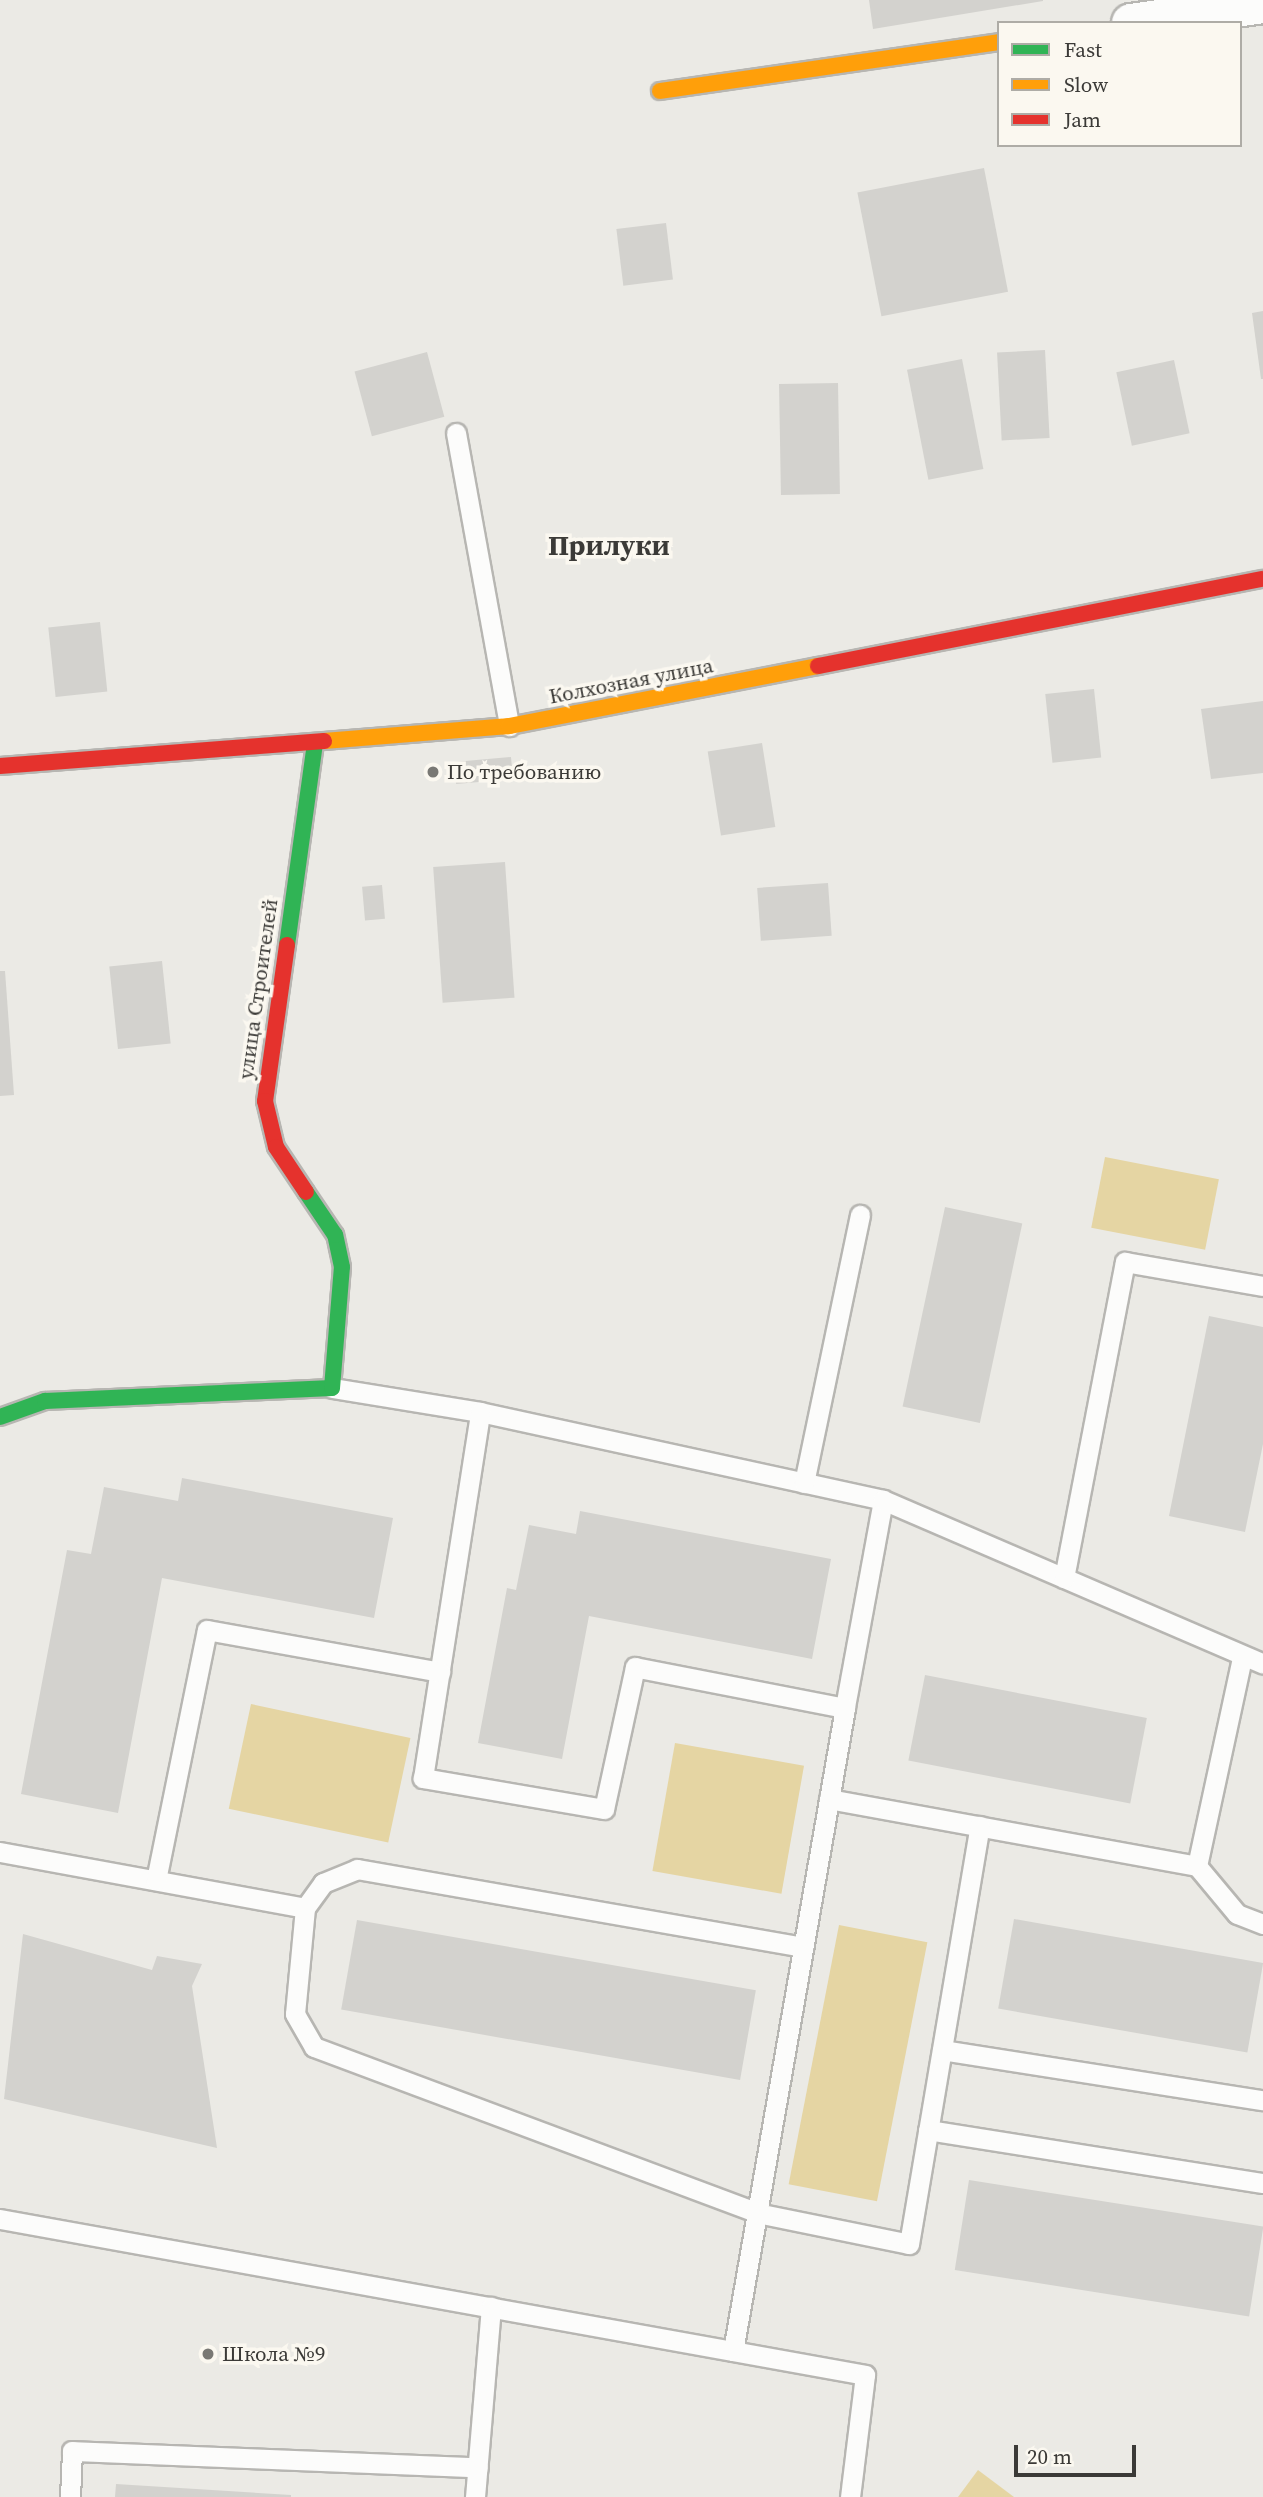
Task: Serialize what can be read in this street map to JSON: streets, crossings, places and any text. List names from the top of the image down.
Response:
{
  "streets": {
    "street": ["Колхозная улица", "улица Строителей"]
  },
  "crossings": [
    ["Колхозная улица", "улица Строителей"]
  ],
  "districts": ["Прилуки"],
  "places": ["По требованию", "Школа №9"],
  "legend": ["Fast", "Slow", "Jam"],
  "scale_bar": "20 m"
}
